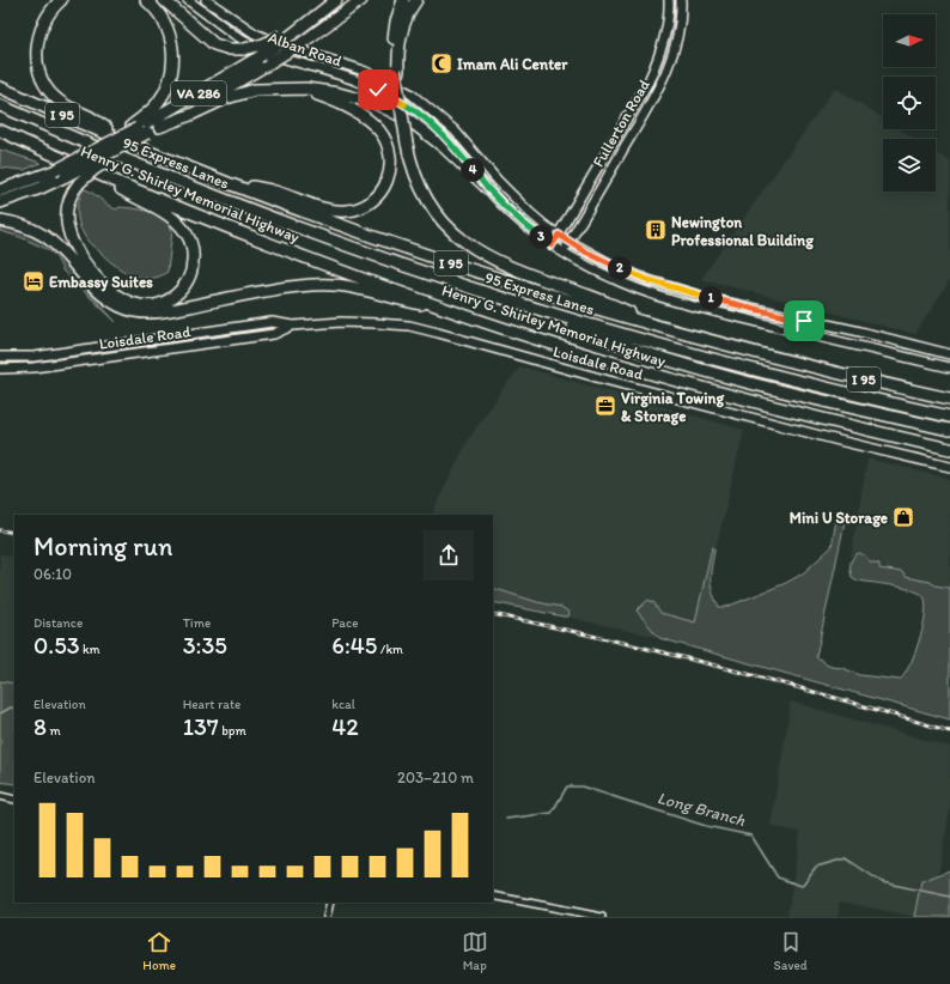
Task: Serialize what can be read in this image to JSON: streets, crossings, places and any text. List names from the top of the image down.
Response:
{
  "streets": {
    "highway": [
      "VA 286",
      "I 95",
      "95 Express Lanes",
      "Henry G. Shirley Memorial Highway"
    ],
    "main road": ["Alban Road", "Fullerton Road", "Loisdale Road"]
  },
  "crossings": [
    ["Alban Road", "VA 286"],
    ["Alban Road", "Fullerton Road"]
  ],
  "water": ["Long Branch"],
  "places": {
    "mosque": ["Imam Ali Center"],
    "building": ["Newington Professional Building"],
    "hotel": ["Embassy Suites"],
    "office": ["Virginia Towing & Storage"],
    "shop": ["Mini U Storage"]
  },
  "north": "right",
  "page": {
    "pins": [
      "4",
      "3",
      "2",
      "1"
    ],
    "heading": ["Morning run", "06:10"],
    "stats": [
      ["Distance", "0.53 km"],
      ["Time", "3:35"],
      ["Pace", "6:45 /km"],
      ["Elevation", "8 m"],
      ["Heart rate", "137 bpm"],
      ["kcal", "42"]
    ],
    "chart": ["Elevation", "203–210 m"],
    "tabs": ["Home", "Map", "Saved"]
  }
}
